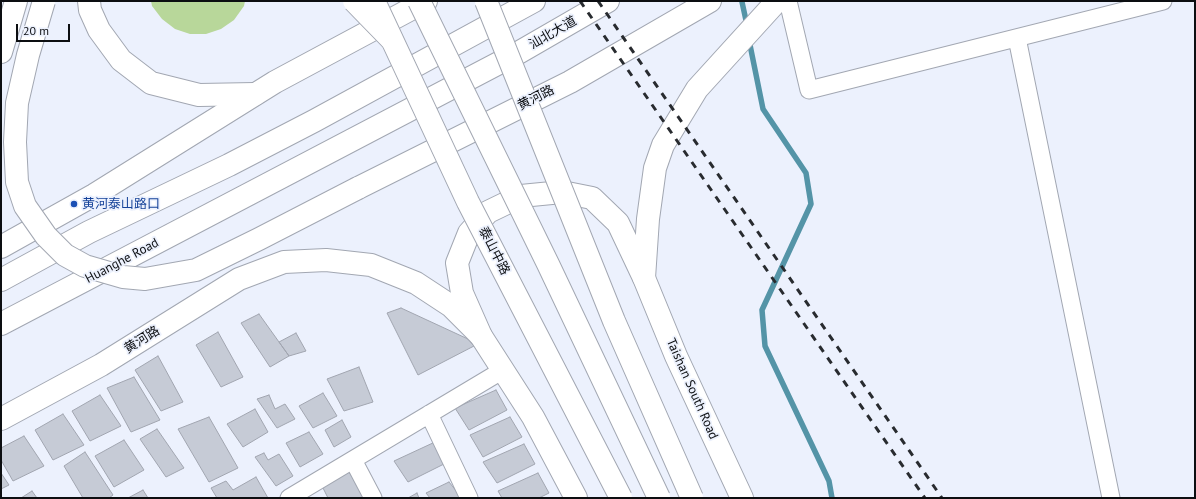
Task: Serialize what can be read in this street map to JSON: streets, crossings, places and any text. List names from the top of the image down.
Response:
{
  "streets": {
    "main road": [
      "汕北大道",
      "黄河路",
      "泰山中路",
      "Huanghe Road",
      "Taishan South Road"
    ]
  },
  "crossings": [
    ["汕北大道", "Huanghe Road"],
    ["黄河路", "Taishan South Road"]
  ],
  "places": ["黄河泰山路口"],
  "scale_bar": "20 m"
}
